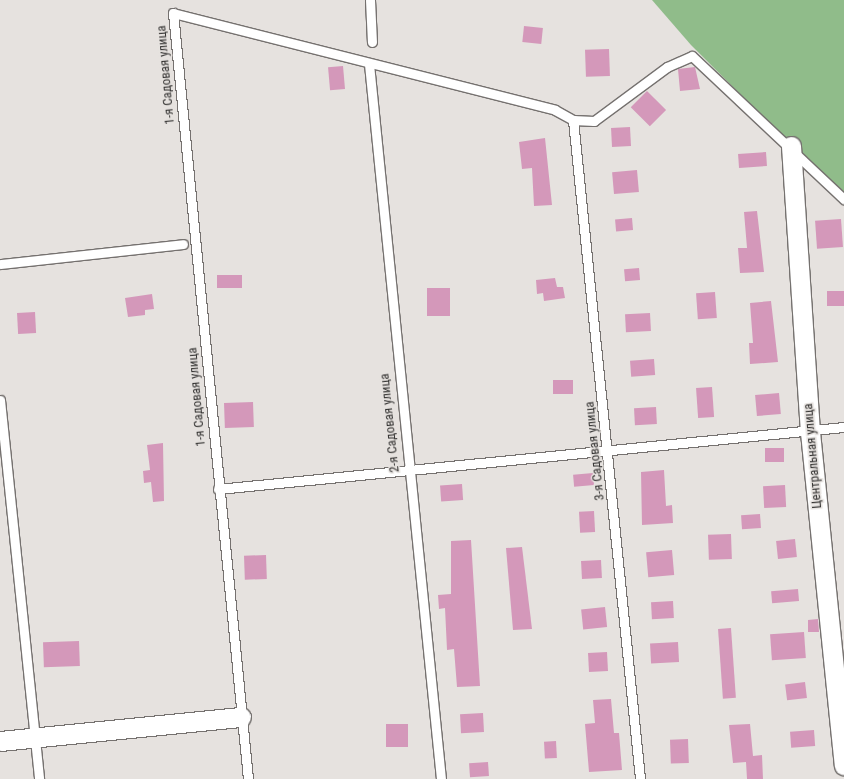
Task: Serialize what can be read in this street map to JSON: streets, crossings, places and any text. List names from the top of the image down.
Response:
{
  "streets": {
    "street": ["Центральная улица"],
    "lane": ["1-я Садовая улица", "2-я Садовая улица", "3-я Садовая улица"]
  },
  "crossings": [
    ["1-я Садовая улица", "2-я Садовая улица"]
  ]
}
